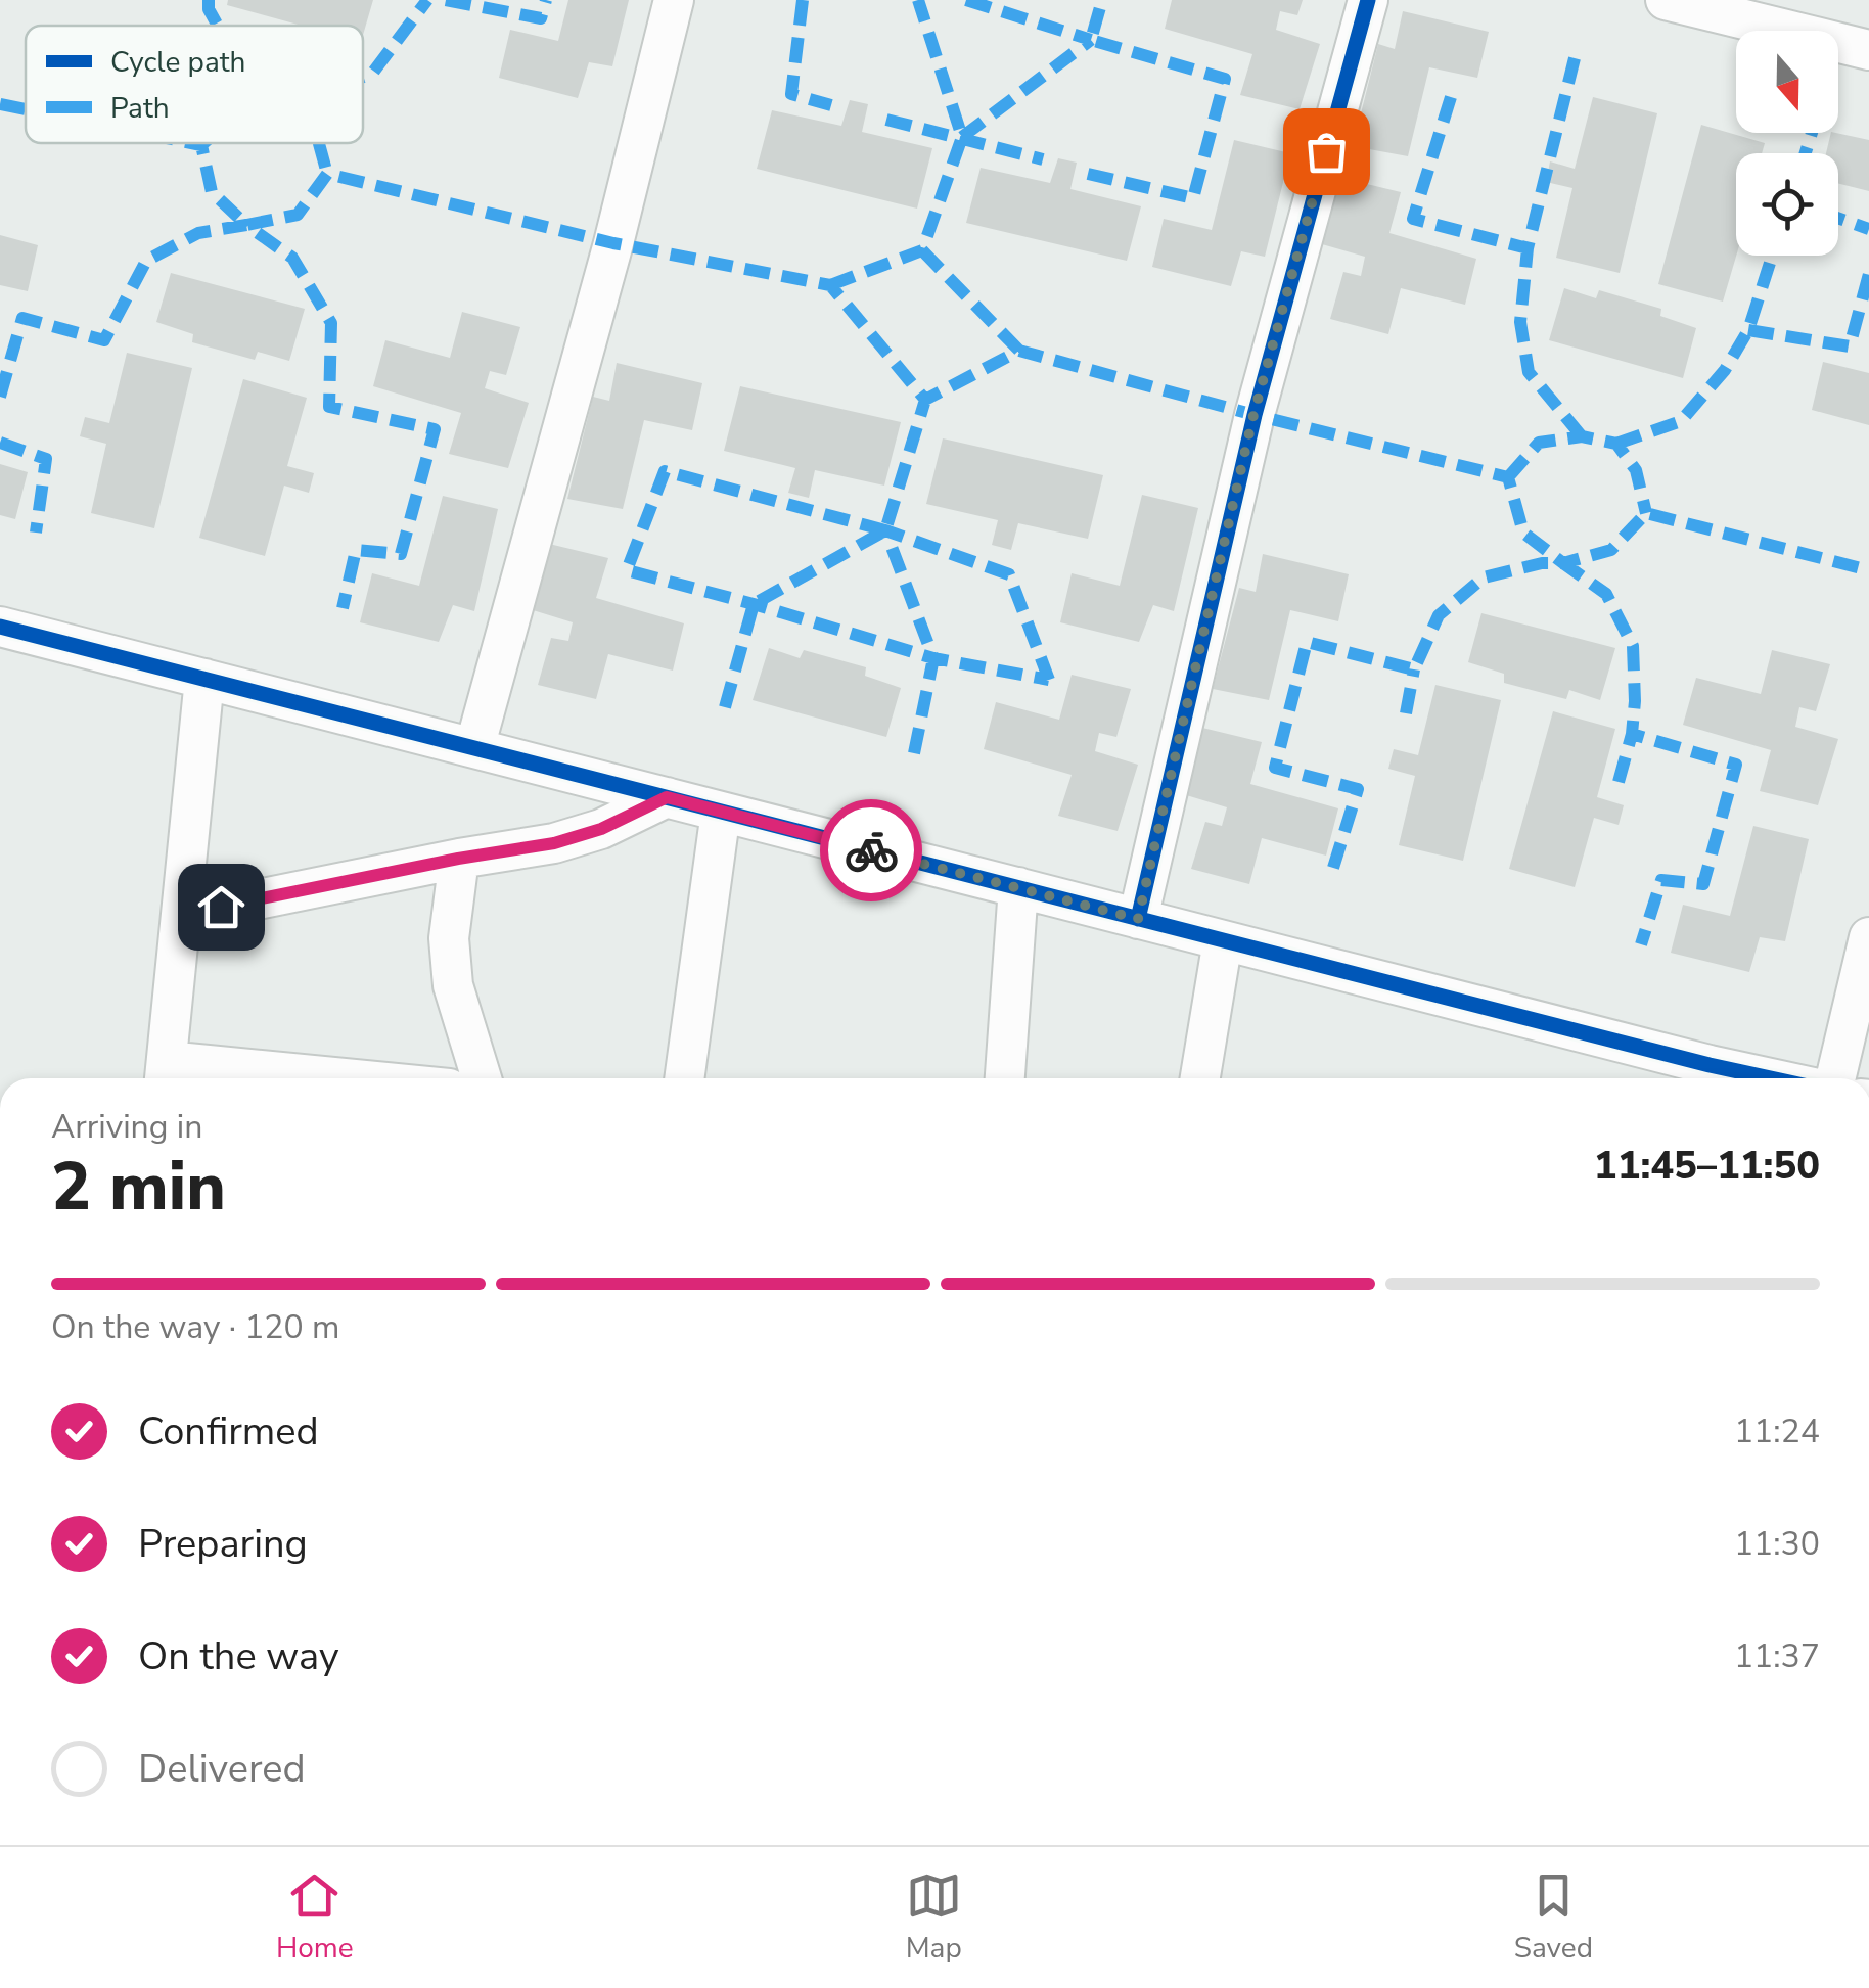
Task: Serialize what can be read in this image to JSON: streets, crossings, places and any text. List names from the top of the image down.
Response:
{
  "legend": ["Cycle path", "Path"],
  "north": "bottom",
  "page": {
    "heading": ["2 min", "Arriving in", "11:45–11:50"],
    "bar": "On the way · 120 m",
    "list": [
      ["Confirmed", "11:24"],
      ["Preparing", "11:30"],
      ["On the way", "11:37"],
      "Delivered"
    ],
    "tabs": ["Home", "Map", "Saved"]
  }
}
